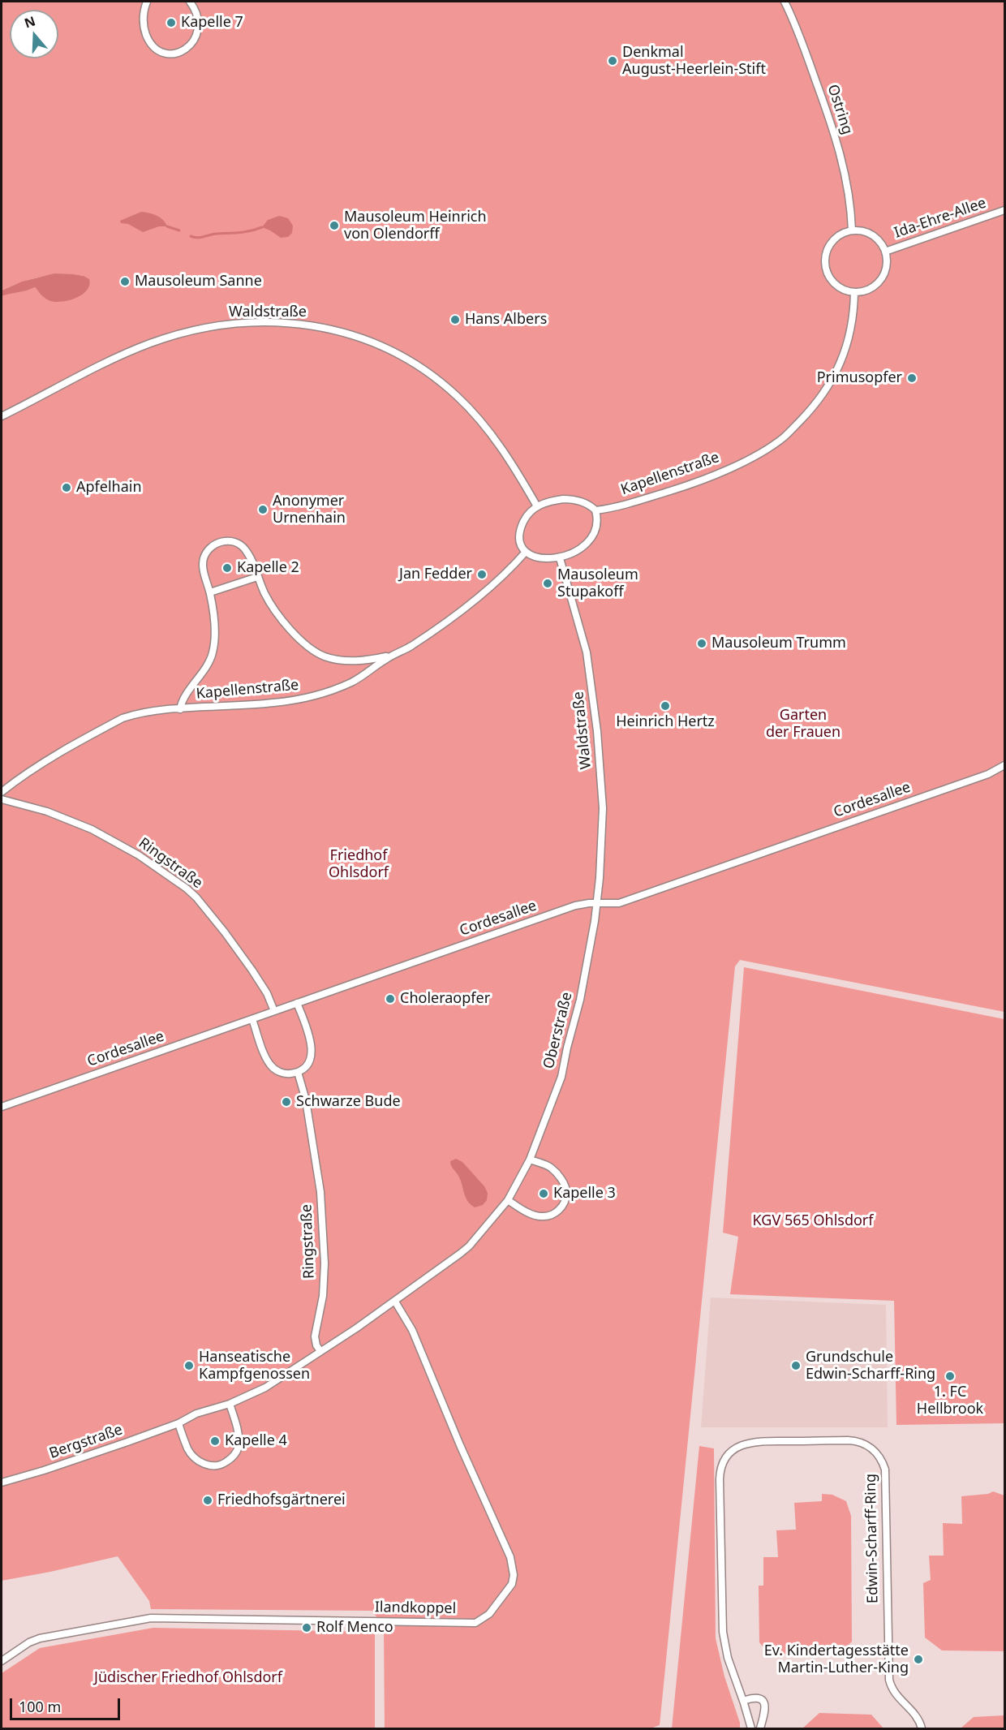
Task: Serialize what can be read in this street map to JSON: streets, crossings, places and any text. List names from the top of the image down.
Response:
{
  "streets": {
    "street": [
      "Ostring",
      "Ida-Ehre-Allee",
      "Waldstraße",
      "Kapellenstraße",
      "Cordesallee",
      "Ringstraße",
      "Oberstraße",
      "Bergstraße",
      "Edwin-Scharff-Ring",
      "Ilandkoppel"
    ]
  },
  "crossings": [
    ["Ostring", "Ida-Ehre-Allee"],
    ["Ostring", "Kapellenstraße"],
    ["Ida-Ehre-Allee", "Kapellenstraße"],
    ["Waldstraße", "Kapellenstraße"],
    ["Waldstraße", "Cordesallee"],
    ["Waldstraße", "Oberstraße"],
    ["Cordesallee", "Ringstraße"],
    ["Cordesallee", "Oberstraße"],
    ["Ringstraße", "Bergstraße"],
    ["Oberstraße", "Bergstraße"],
    ["Oberstraße", "Ilandkoppel"]
  ],
  "parks": [
    "Garten der Frauen",
    "Friedhof Ohlsdorf",
    "KGV 565 Ohlsdorf",
    "Jüdischer Friedhof Ohlsdorf"
  ],
  "places": [
    "Kapelle 7",
    "Denkmal August-Heerlein-Stift",
    "Mausoleum Heinrich von Olendorff",
    "Mausoleum Sanne",
    "Hans Albers",
    "Primusopfer",
    "Apfelhain",
    "Anonymer Urnenhain",
    "Kapelle 2",
    "Jan Fedder",
    "Mausoleum Stupakoff",
    "Mausoleum Trumm",
    "Heinrich Hertz",
    "Choleraopfer",
    "Schwarze Bude",
    "Kapelle 3",
    "Hanseatische Kampfgenossen",
    "Grundschule Edwin-Scharff-Ring",
    "1. FC Hellbrook",
    "Kapelle 4",
    "Friedhofsgärtnerei",
    "Rolf Menco",
    "Ev. Kindertagesstätte Martin-Luther-King"
  ],
  "scale_bar": "100 m",
  "north": "top"
}
